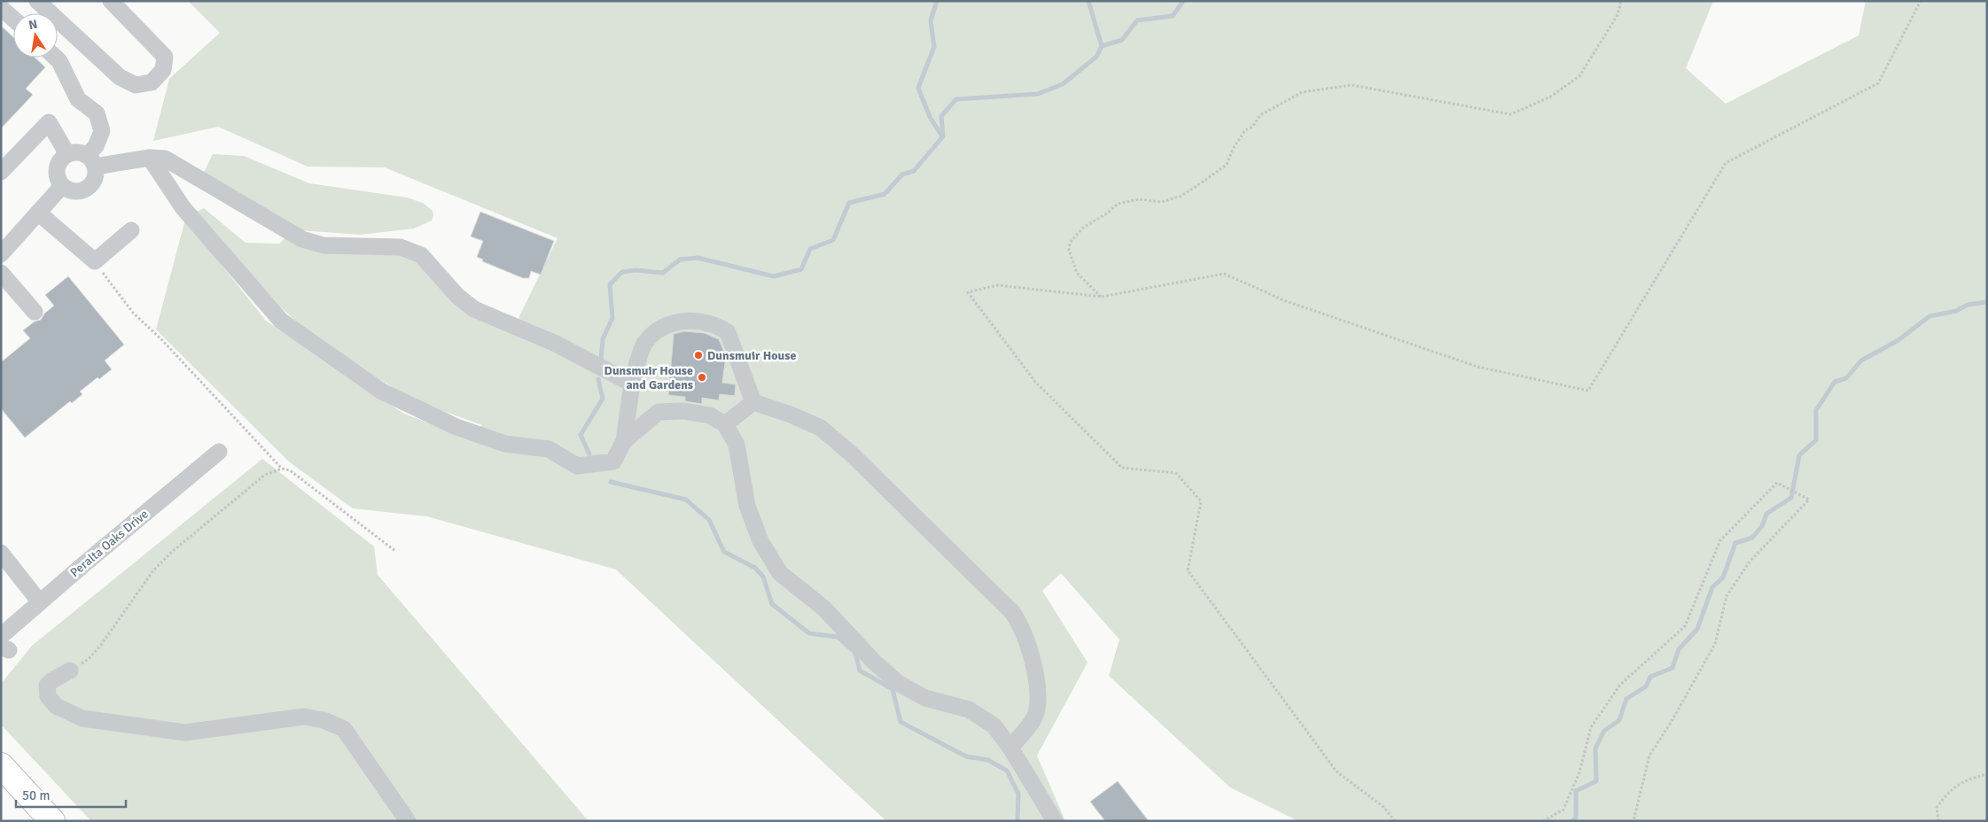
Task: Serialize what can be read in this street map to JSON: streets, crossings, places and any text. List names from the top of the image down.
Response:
{
  "streets": {
    "street": ["Peralta Oaks Drive"]
  },
  "places": ["Dunsmuir House", "Dunsmuir House and Gardens"],
  "scale_bar": "50 m",
  "north": "top"
}
